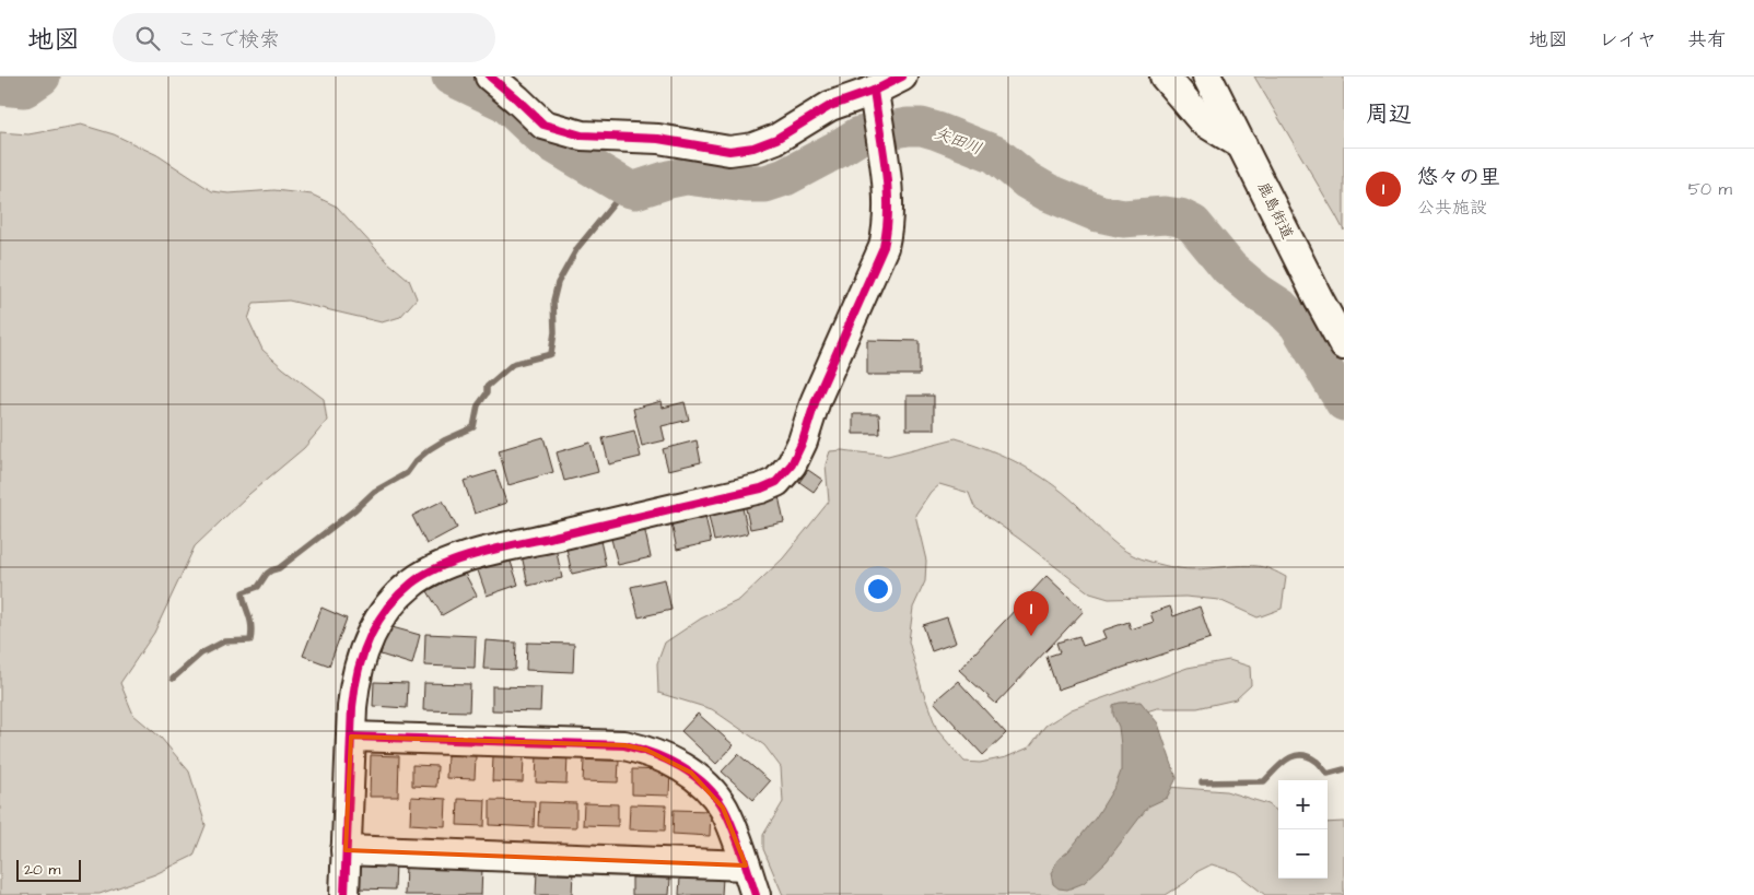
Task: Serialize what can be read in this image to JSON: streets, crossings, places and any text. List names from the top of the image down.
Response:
{
  "streets": {
    "street": ["鹿島街道"]
  },
  "water": ["矢田川"],
  "scale_bar": "20 m",
  "page": {
    "header": "地図",
    "search": "ここで検索",
    "nav": ["地図", "レイヤ", "共有"],
    "heading": "周辺",
    "list": [
      {
        "mark": "1",
        "name": "悠々の里",
        "note": "公共施設",
        "value": "50 m"
      }
    ],
    "pins": "1",
    "map_buttons": ["+", "−"],
    "scale": "20 m"
  }
}
